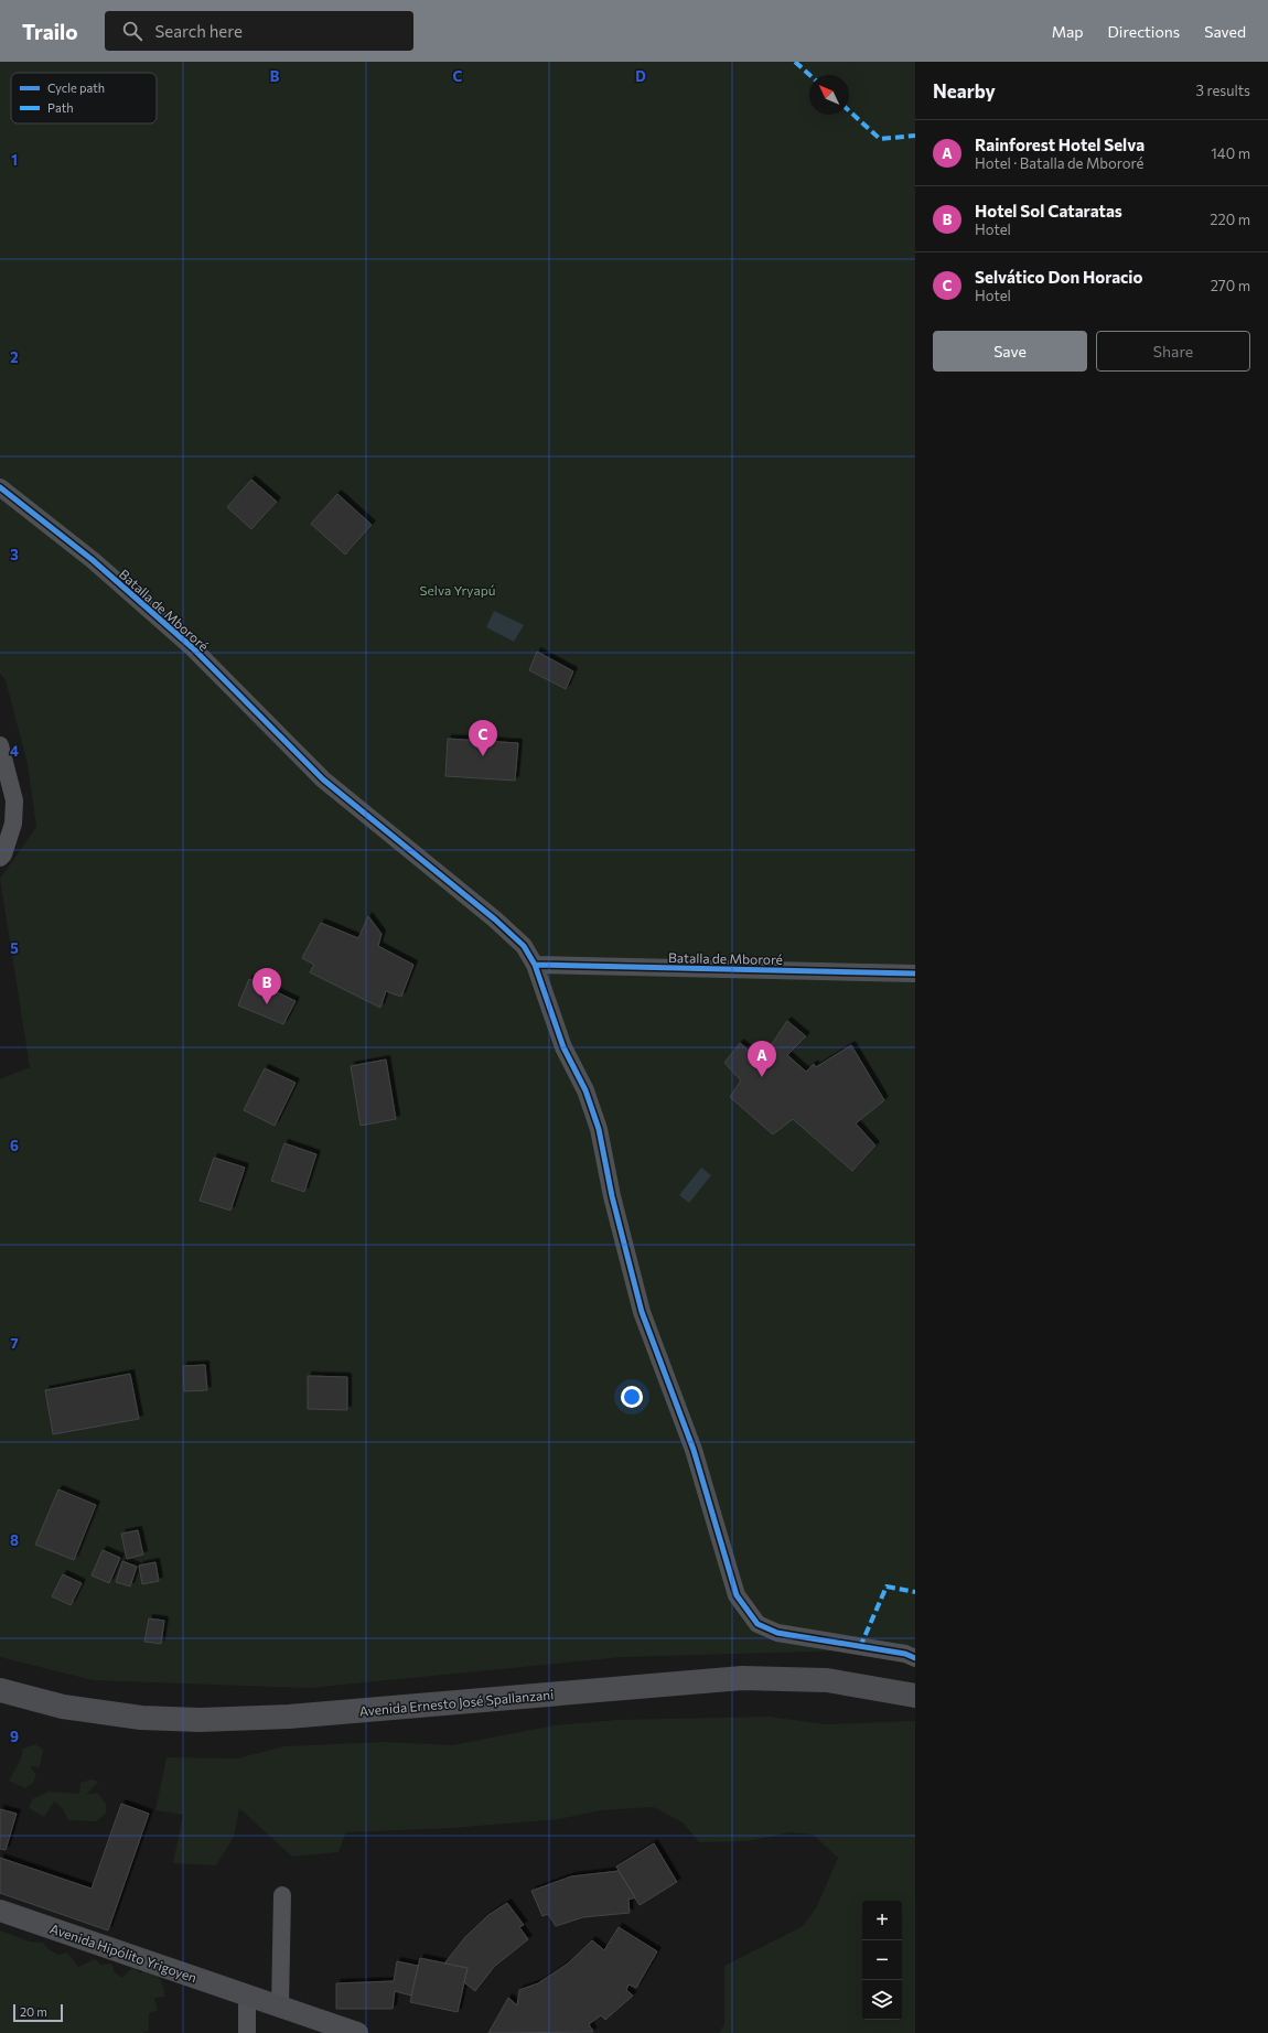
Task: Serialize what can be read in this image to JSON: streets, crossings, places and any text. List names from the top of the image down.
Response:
{
  "streets": {
    "highway": ["Avenida Ernesto José Spallanzani"],
    "main road": ["Avenida Hipólito Yrigoyen"],
    "street": ["Batalla de Mbororé"]
  },
  "parks": ["Selva Yryapú"],
  "legend": ["Cycle path", "Path"],
  "scale_bar": "20 m",
  "north": "top left",
  "page": {
    "header": "Trailo",
    "search": "Search here",
    "nav": ["Map", "Directions", "Saved"],
    "heading": ["Nearby", "3 results"],
    "list": [
      {
        "mark": "A",
        "name": "Rainforest Hotel Selva",
        "note": "Hotel · Batalla de Mbororé",
        "value": "140 m"
      },
      {
        "mark": "B",
        "name": "Hotel Sol Cataratas",
        "note": "Hotel",
        "value": "220 m"
      },
      {
        "mark": "C",
        "name": "Selvático Don Horacio",
        "note": "Hotel",
        "value": "270 m"
      }
    ],
    "buttons": ["Save", "Share"],
    "pins": ["C", "B", "A"],
    "map_buttons": ["+", "−"],
    "scale": "20 m"
  },
  "grid": {
    "columns": ["B", "C", "D"],
    "rows": [
      "1",
      "2",
      "3",
      "4",
      "5",
      "6",
      "7",
      "8",
      "9"
    ]
  }
}
